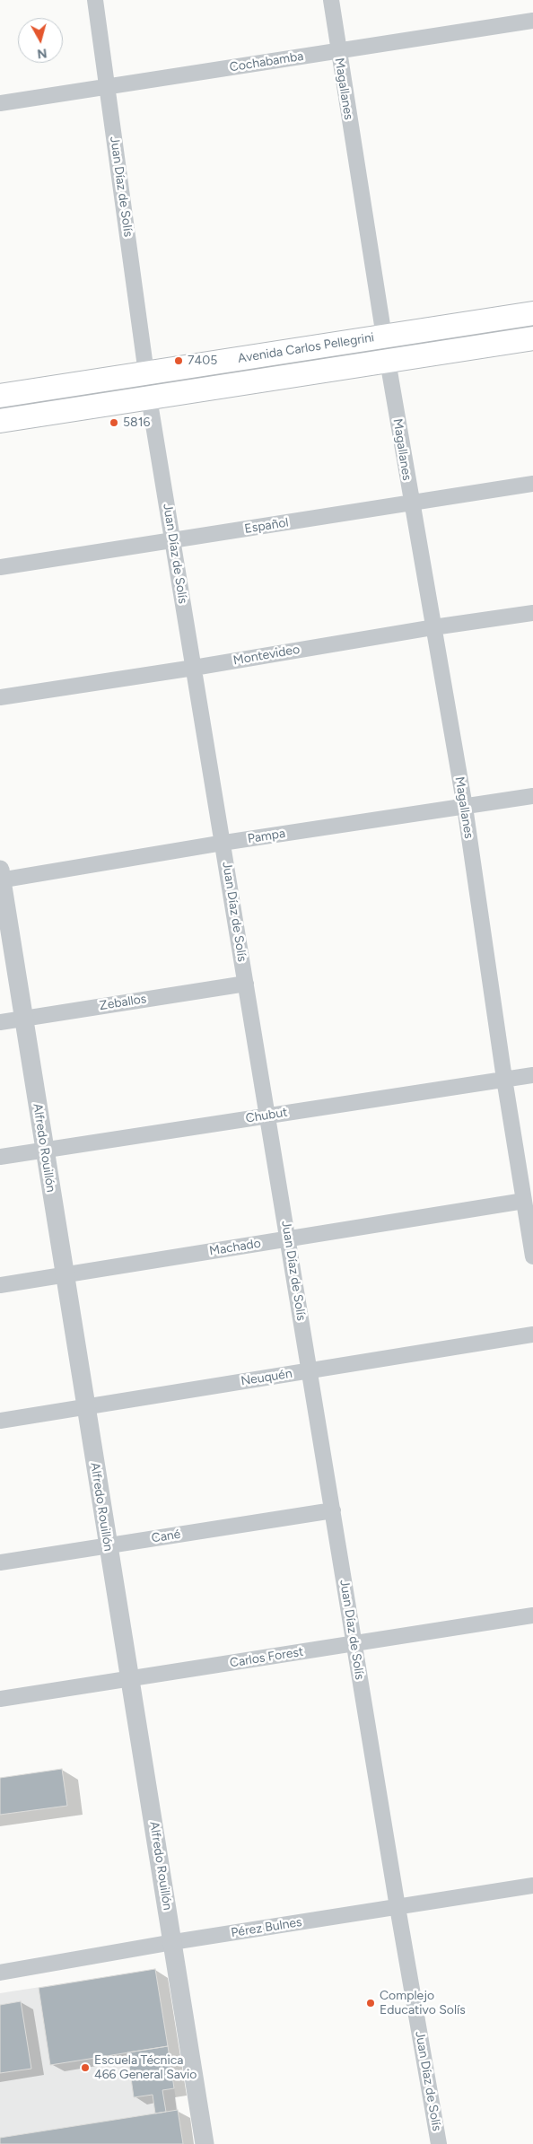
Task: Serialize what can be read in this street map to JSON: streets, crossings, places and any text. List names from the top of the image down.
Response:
{
  "streets": {
    "main road": ["Avenida Carlos Pellegrini"],
    "street": [
      "Cochabamba",
      "Magallanes",
      "Juan Díaz de Solís",
      "Español",
      "Montevideo",
      "Pampa",
      "Zeballos",
      "Chubut",
      "Alfredo Rouillón",
      "Machado",
      "Neuquén",
      "Cané",
      "Carlos Forest",
      "Pérez Bulnes"
    ]
  },
  "crossings": [
    ["Cochabamba", "Magallanes"],
    ["Cochabamba", "Juan Díaz de Solís"],
    ["Magallanes", "Avenida Carlos Pellegrini"],
    ["Magallanes", "Español"],
    ["Magallanes", "Montevideo"],
    ["Magallanes", "Pampa"],
    ["Magallanes", "Chubut"],
    ["Magallanes", "Machado"],
    ["Juan Díaz de Solís", "Avenida Carlos Pellegrini"],
    ["Juan Díaz de Solís", "Español"],
    ["Juan Díaz de Solís", "Montevideo"],
    ["Juan Díaz de Solís", "Pampa"],
    ["Juan Díaz de Solís", "Zeballos"],
    ["Juan Díaz de Solís", "Chubut"],
    ["Juan Díaz de Solís", "Machado"],
    ["Juan Díaz de Solís", "Neuquén"],
    ["Juan Díaz de Solís", "Cané"],
    ["Juan Díaz de Solís", "Carlos Forest"],
    ["Juan Díaz de Solís", "Pérez Bulnes"],
    ["Pampa", "Alfredo Rouillón"],
    ["Zeballos", "Alfredo Rouillón"],
    ["Chubut", "Alfredo Rouillón"],
    ["Alfredo Rouillón", "Machado"],
    ["Alfredo Rouillón", "Neuquén"],
    ["Alfredo Rouillón", "Cané"],
    ["Alfredo Rouillón", "Carlos Forest"],
    ["Alfredo Rouillón", "Pérez Bulnes"]
  ],
  "places": [
    "7405",
    "5816",
    "Complejo Educativo Solís",
    "Escuela Técnica 466 General Savio"
  ],
  "north": "bottom"
}
